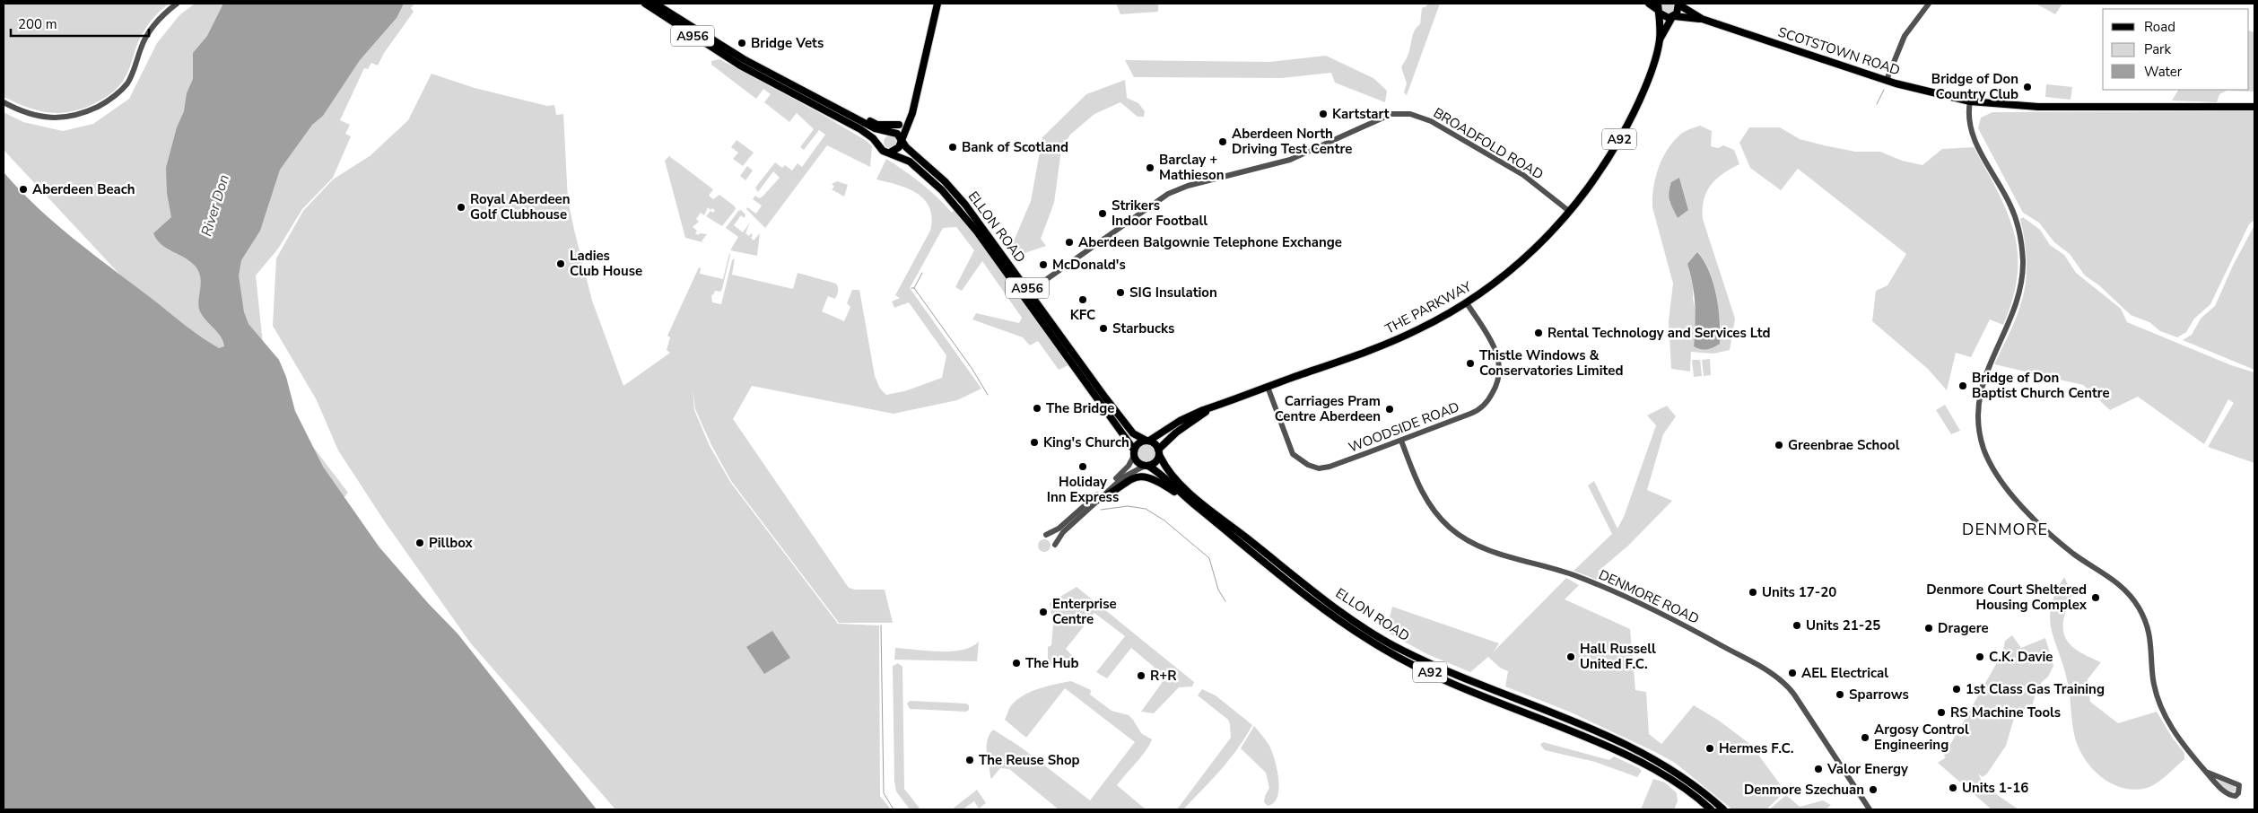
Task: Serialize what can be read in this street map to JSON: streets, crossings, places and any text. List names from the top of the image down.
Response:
{
  "streets": {
    "main road": [
      "A956",
      "SCOTSTOWN ROAD",
      "A92",
      "ELLON ROAD",
      "THE PARKWAY"
    ],
    "street": ["BROADFOLD ROAD", "WOODSIDE ROAD", "DENMORE ROAD"]
  },
  "crossings": [
    ["A956", "ELLON ROAD"],
    ["A92", "ELLON ROAD"],
    ["A92", "THE PARKWAY"],
    ["BROADFOLD ROAD", "ELLON ROAD"],
    ["BROADFOLD ROAD", "THE PARKWAY"],
    ["ELLON ROAD", "THE PARKWAY"],
    ["THE PARKWAY", "WOODSIDE ROAD"],
    ["WOODSIDE ROAD", "DENMORE ROAD"]
  ],
  "districts": ["DENMORE"],
  "water": ["River Don"],
  "places": [
    "Bridge Vets",
    "Bridge of Don Country Club",
    "Kartstart",
    "Aberdeen North Driving Test Centre",
    "Bank of Scotland",
    "Barclay + Mathieson",
    "Aberdeen Beach",
    "Royal Aberdeen Golf Clubhouse",
    "Strikers Indoor Football",
    "Aberdeen Balgownie Telephone Exchange",
    "Ladies Club House",
    "McDonald's",
    "SIG Insulation",
    "KFC",
    "Starbucks",
    "Rental Technology and Services Ltd",
    "Thistle Windows & Conservatories Limited",
    "Bridge of Don Baptist Church Centre",
    "The Bridge",
    "Carriages Pram Centre Aberdeen",
    "King's Church",
    "Greenbrae School",
    "Holiday Inn Express",
    "Pillbox",
    "Units 17-20",
    "Denmore Court Sheltered Housing Complex",
    "Enterprise Centre",
    "Units 21-25",
    "Dragere",
    "Hall Russell United F.C.",
    "C.K. Davie",
    "The Hub",
    "AEL Electrical",
    "R+R",
    "1st Class Gas Training",
    "Sparrows",
    "RS Machine Tools",
    "Argosy Control Engineering",
    "Hermes F.C.",
    "The Reuse Shop",
    "Valor Energy",
    "Units 1-16",
    "Denmore Szechuan"
  ],
  "legend": ["Road", "Park", "Water"],
  "scale_bar": "200 m"
}
